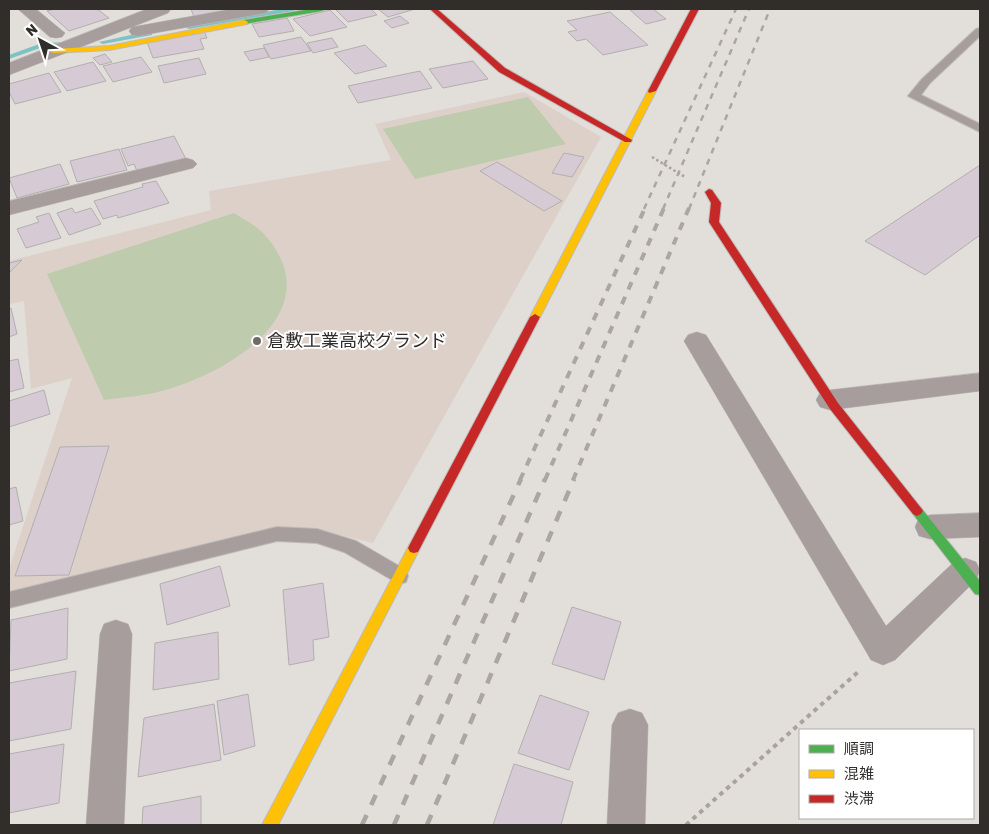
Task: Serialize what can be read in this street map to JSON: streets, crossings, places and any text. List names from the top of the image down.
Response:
{
  "places": ["倉敷工業高校グランド"],
  "legend": ["順調", "混雑", "渋滞"],
  "north": "top left"
}
